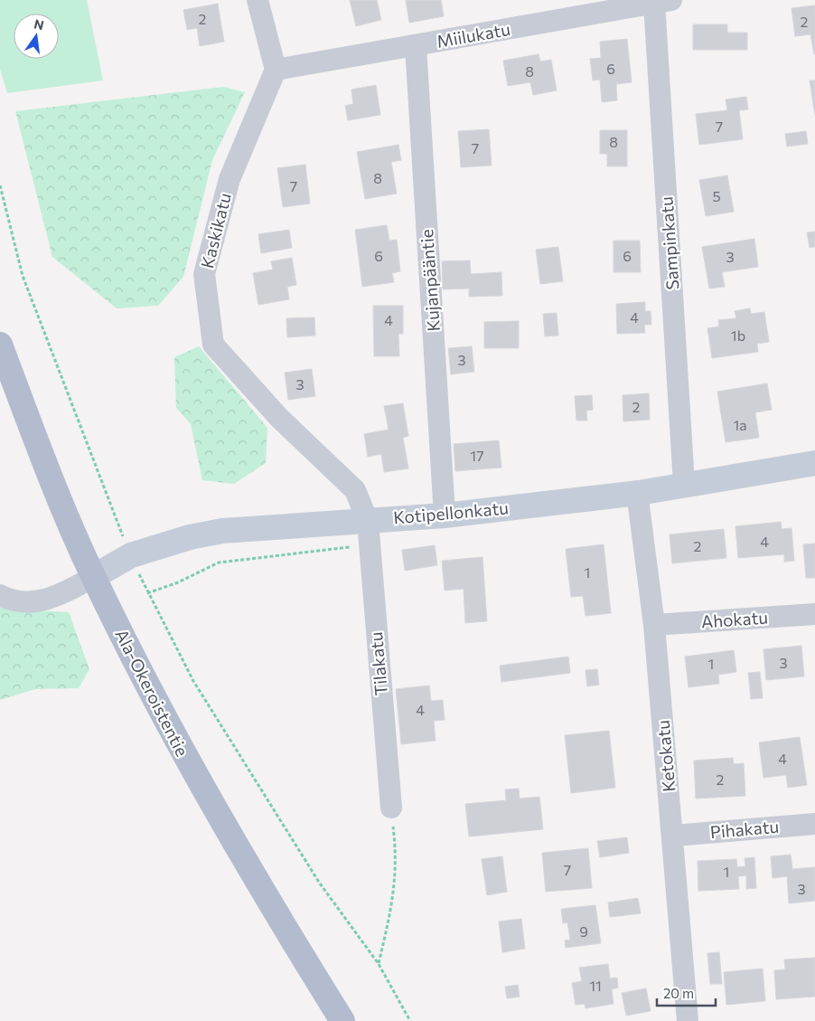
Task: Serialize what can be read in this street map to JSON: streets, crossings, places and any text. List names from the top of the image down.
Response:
{
  "streets": {
    "main road": ["Ala-Okeroistentie"],
    "street": [
      "Miilukatu",
      "Kaskikatu",
      "Sampinkatu",
      "Kujanpääntie",
      "Kotipellonkatu",
      "Ahokatu",
      "Tilakatu",
      "Ketokatu",
      "Pihakatu"
    ]
  },
  "crossings": [
    ["Miilukatu", "Kaskikatu"],
    ["Miilukatu", "Sampinkatu"],
    ["Miilukatu", "Kujanpääntie"],
    ["Kaskikatu", "Kotipellonkatu"],
    ["Kaskikatu", "Tilakatu"],
    ["Sampinkatu", "Kotipellonkatu"],
    ["Kujanpääntie", "Kotipellonkatu"],
    ["Kotipellonkatu", "Tilakatu"],
    ["Kotipellonkatu", "Ala-Okeroistentie"],
    ["Kotipellonkatu", "Ketokatu"],
    ["Ahokatu", "Ketokatu"],
    ["Ketokatu", "Pihakatu"]
  ],
  "house_numbers": [
    "2",
    "2",
    "6",
    "8",
    "7",
    "8",
    "7",
    "8",
    "7",
    "5",
    "6",
    "6",
    "3",
    "4",
    "4",
    "1b",
    "3",
    "3",
    "2",
    "1a",
    "17",
    "4",
    "2",
    "1",
    "3",
    "1",
    "4",
    "4",
    "2",
    "7",
    "1",
    "3",
    "9",
    "11"
  ],
  "scale_bar": "20 m",
  "north": "top"
}
